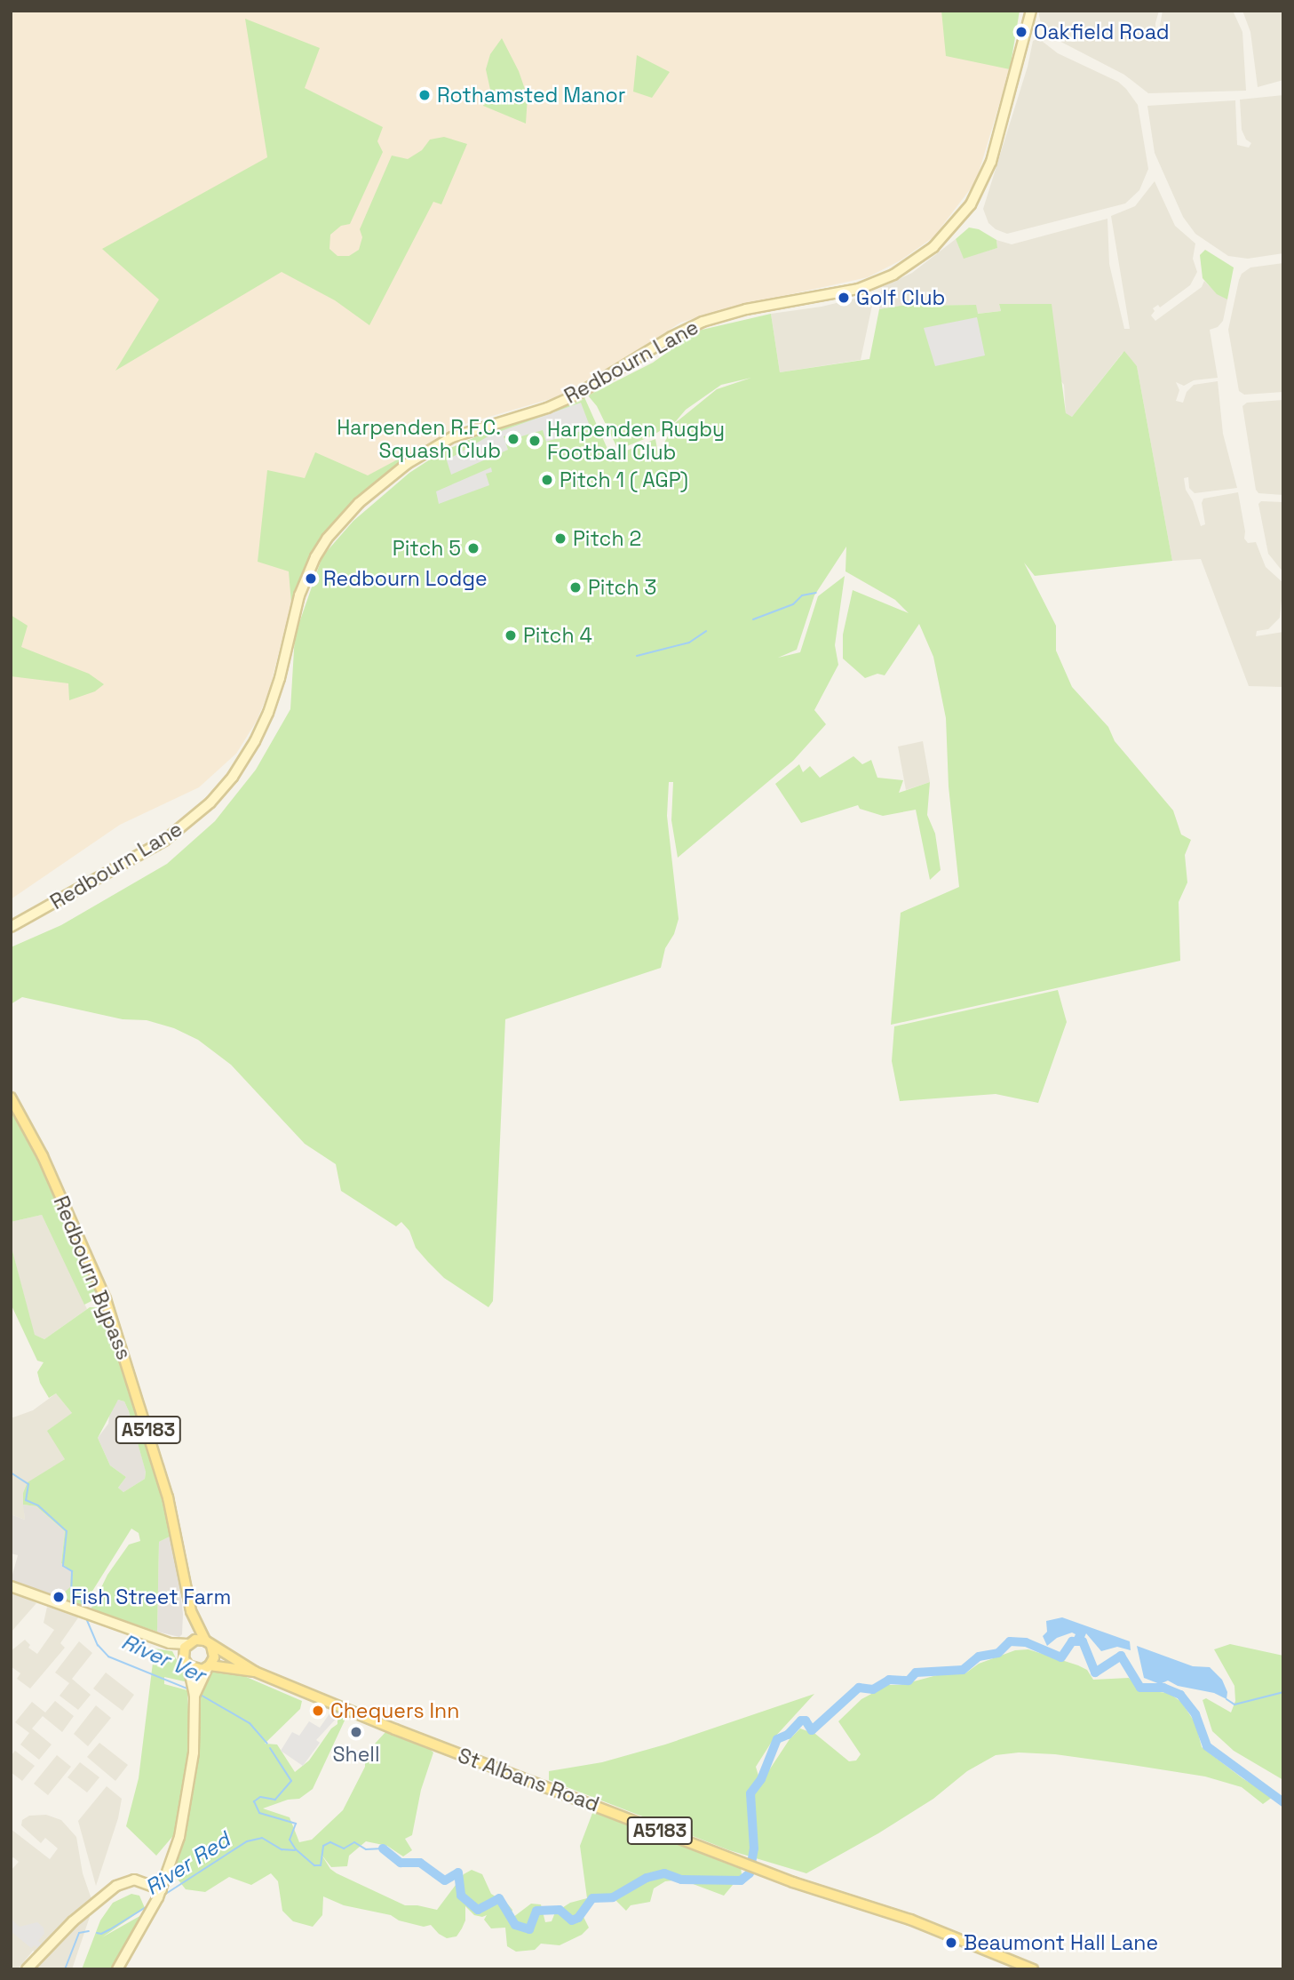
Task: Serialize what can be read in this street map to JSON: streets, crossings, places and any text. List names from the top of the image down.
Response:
{
  "streets": {
    "main road": [
      "Redbourn Lane",
      "Redbourn Bypass",
      "A5183",
      "St Albans Road"
    ]
  },
  "crossings": [
    ["Redbourn Bypass", "St Albans Road"]
  ],
  "water": ["River Ver", "River Red"],
  "places": [
    "Oakfield Road",
    "Rothamsted Manor",
    "Golf Club",
    "Harpenden R.F.C. Squash Club",
    "Harpenden Rugby Football Club",
    "Pitch 1 ( AGP)",
    "Pitch 2",
    "Pitch 5",
    "Redbourn Lodge",
    "Pitch 3",
    "Pitch 4",
    "Fish Street Farm",
    "Chequers Inn",
    "Shell",
    "Beaumont Hall Lane"
  ]
}
